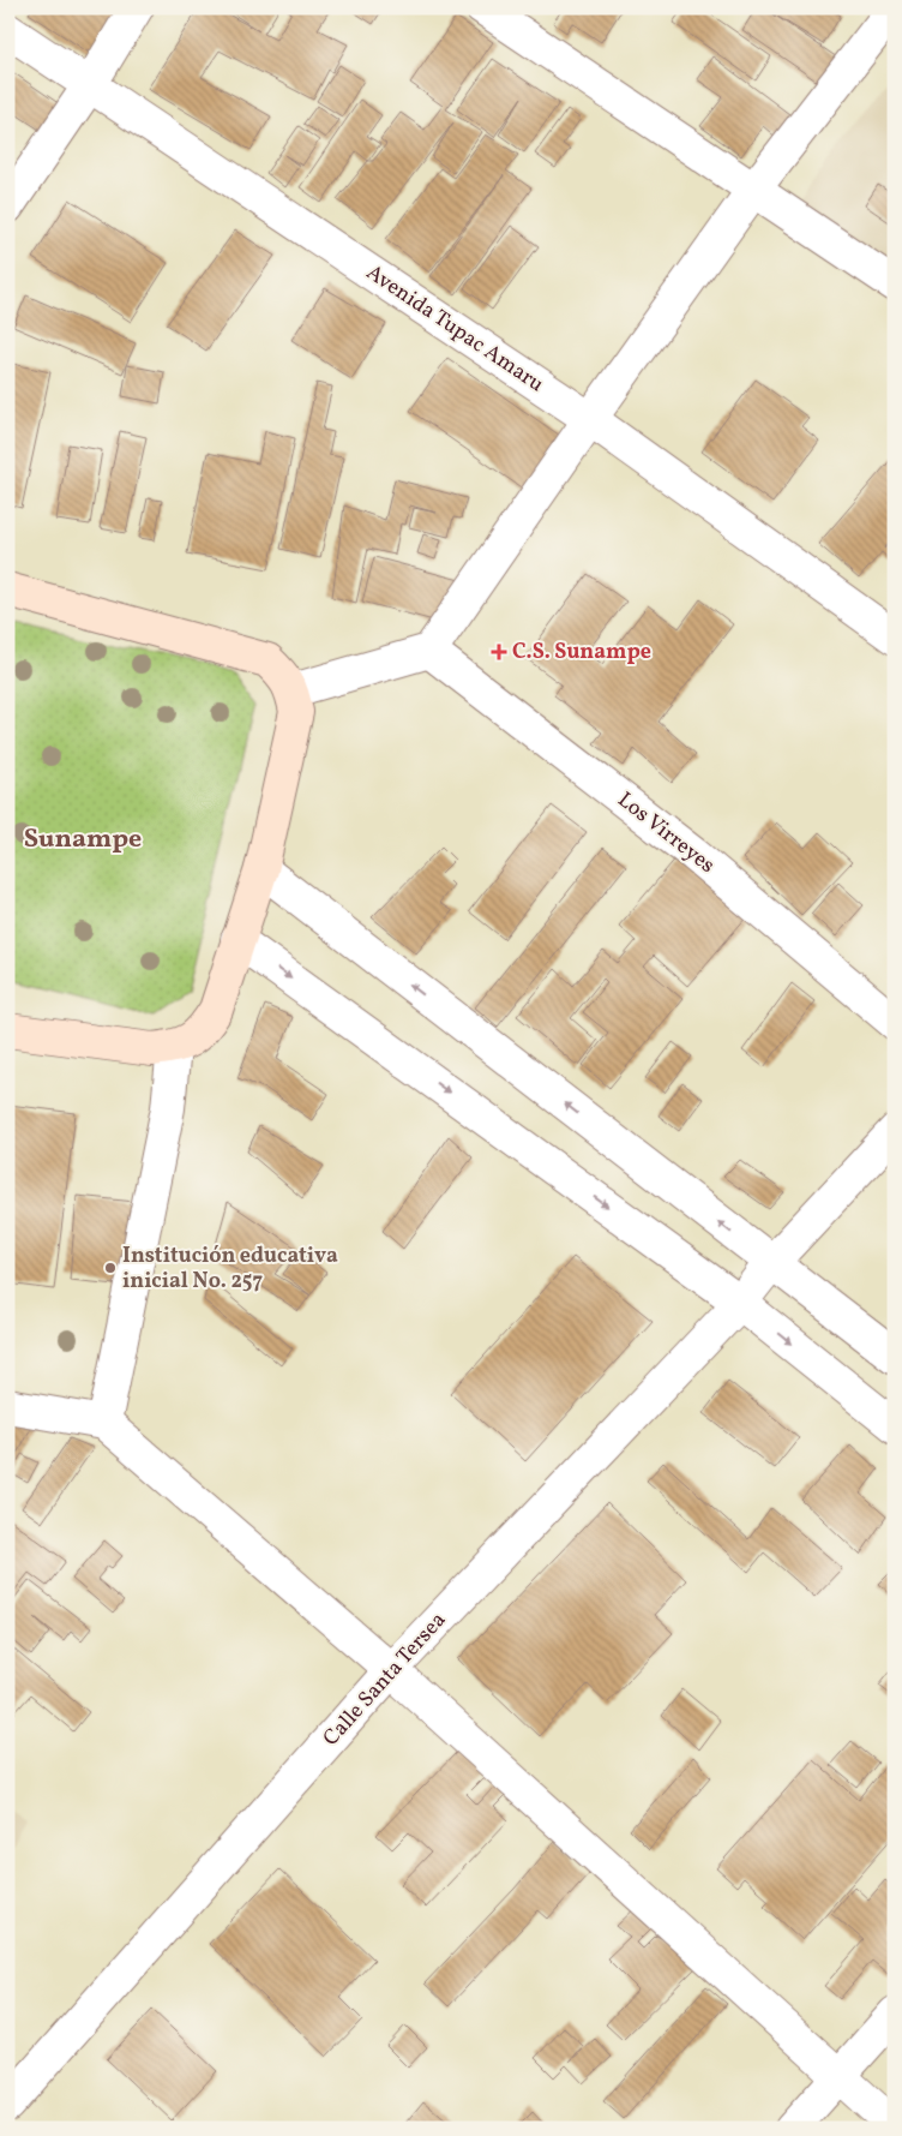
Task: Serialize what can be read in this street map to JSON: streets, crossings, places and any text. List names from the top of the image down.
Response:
{
  "streets": {
    "street": ["Avenida Tupac Amaru", "Los Virreyes", "Calle Santa Tersea"]
  },
  "districts": ["Sunampe"],
  "places": {
    "health": ["C.S. Sunampe"],
    "other": ["Institución educativa inicial No. 257"]
  }
}
